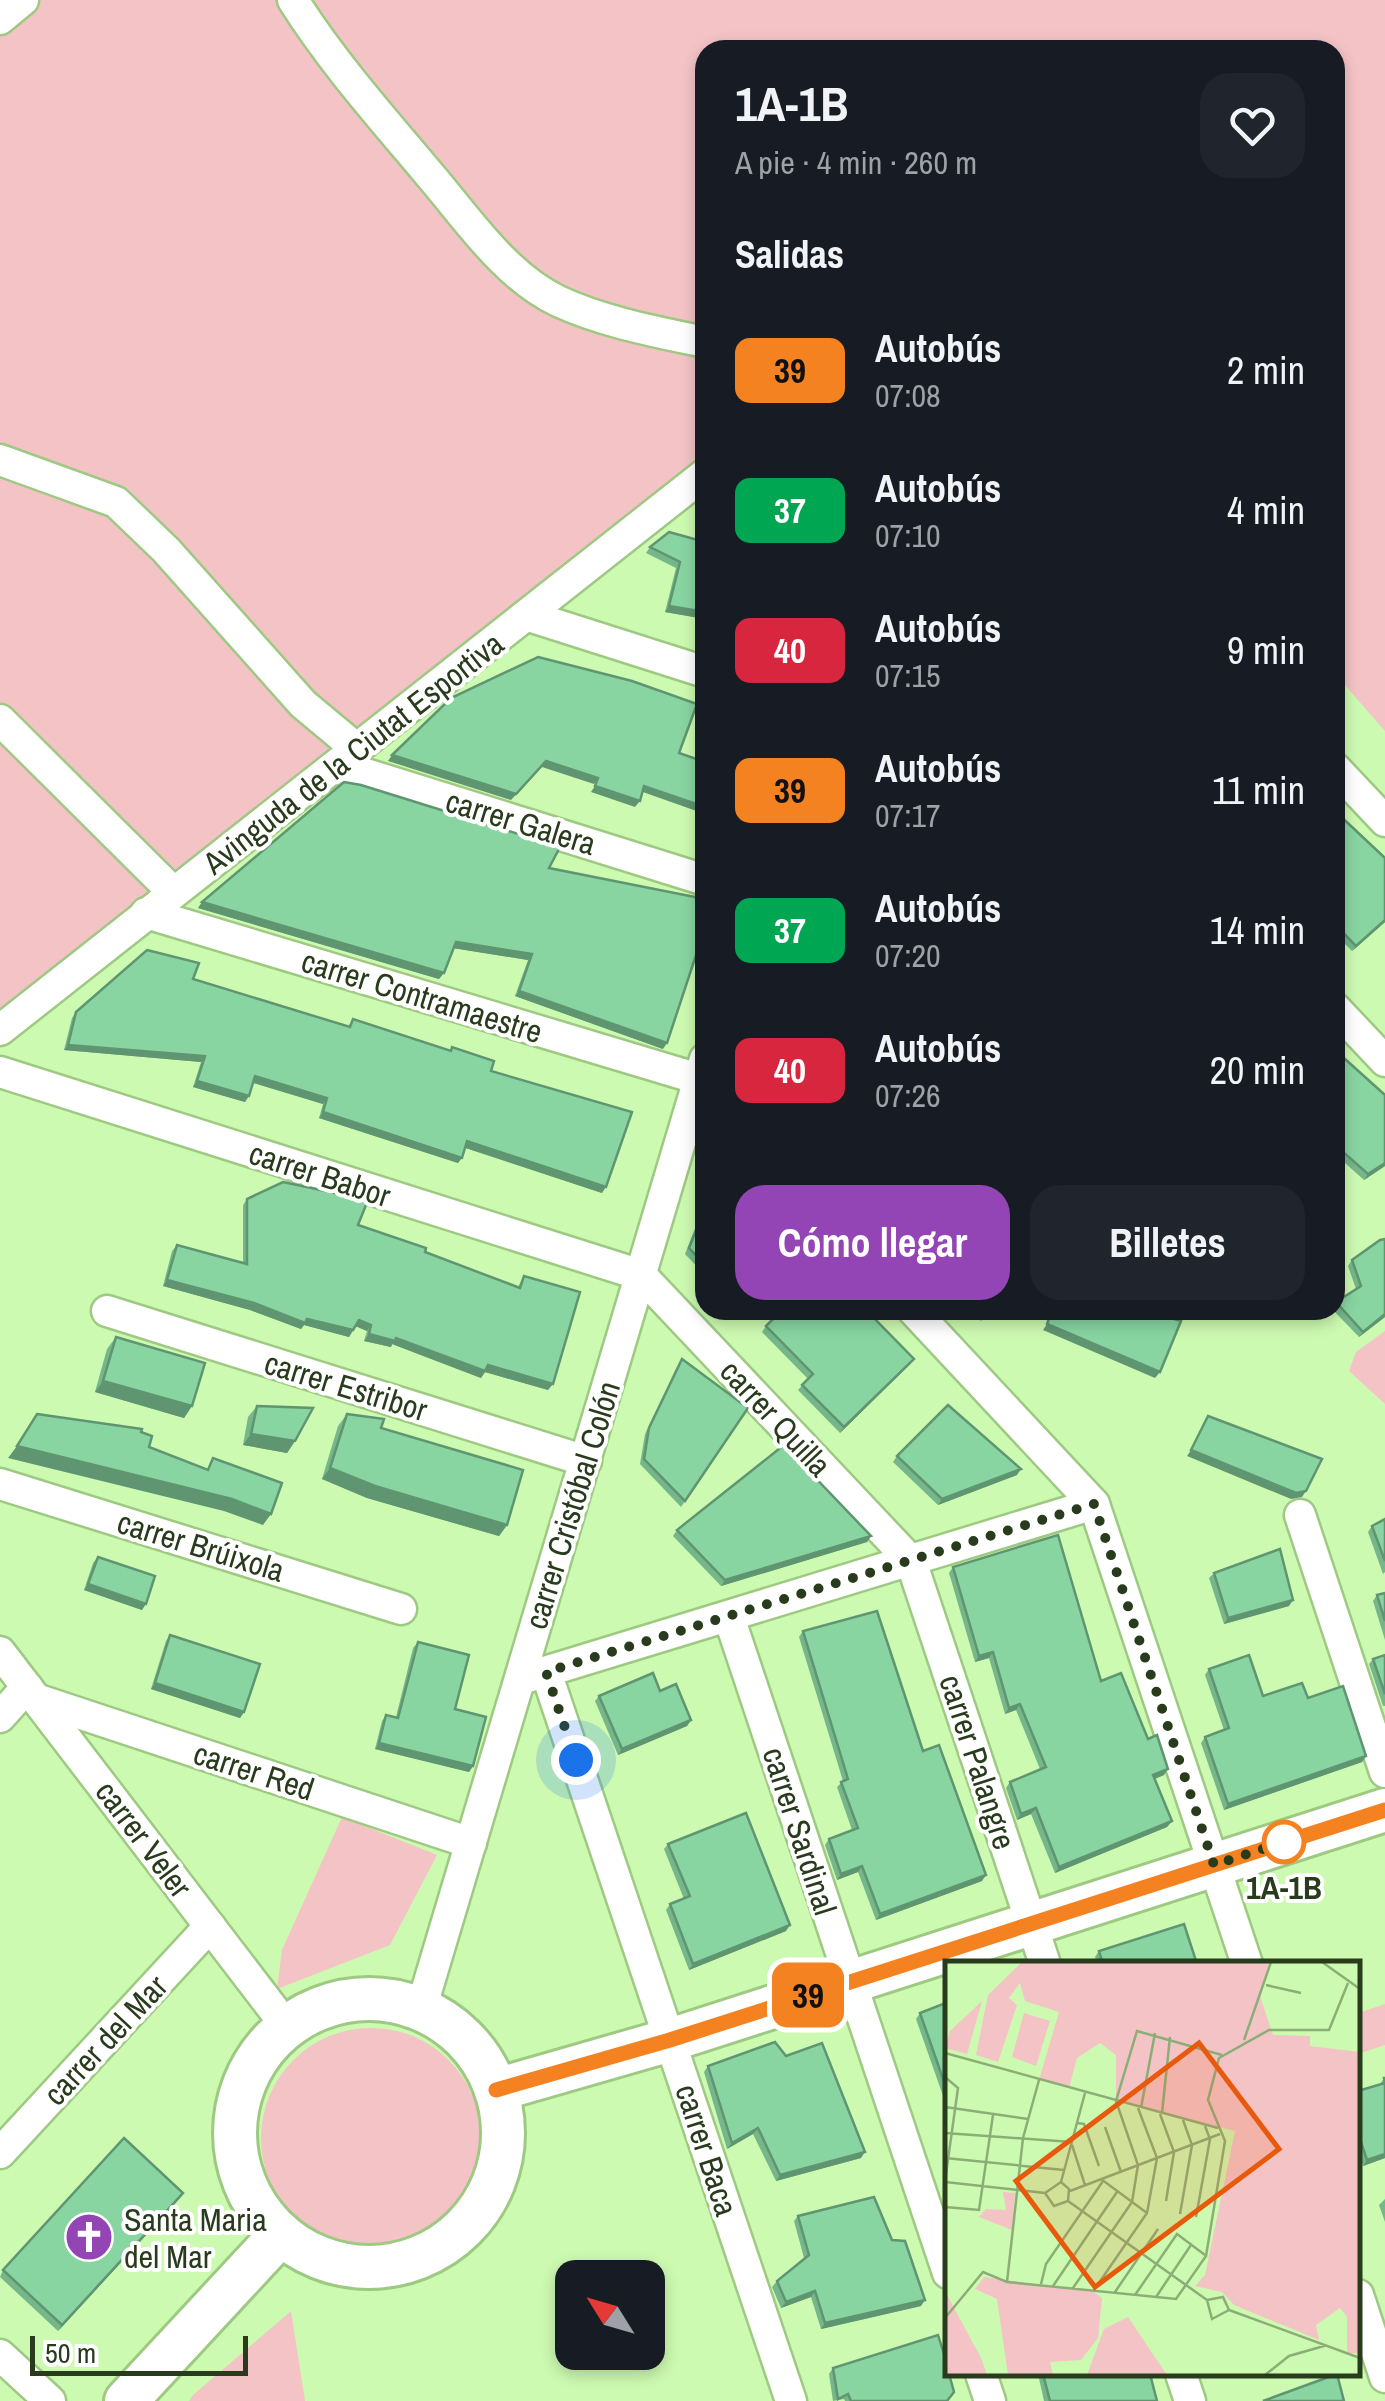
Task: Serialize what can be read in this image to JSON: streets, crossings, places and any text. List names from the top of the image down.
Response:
{
  "streets": {
    "street": [
      "Avinguda de la Ciutat Esportiva",
      "carrer Galera",
      "carrer Contramaestre",
      "carrer Babor",
      "carrer Estribor",
      "carrer Quilla",
      "carrer Cristóbal Colón",
      "carrer Brúixola",
      "carrer Palangre",
      "carrer Red",
      "carrer Sardinal",
      "carrer Veler",
      "carrer del Mar",
      "carrer Baca"
    ]
  },
  "crossings": [
    ["Avinguda de la Ciutat Esportiva", "carrer Galera"],
    ["Avinguda de la Ciutat Esportiva", "carrer Contramaestre"],
    ["carrer Babor", "carrer Quilla"],
    ["carrer Babor", "carrer Cristóbal Colón"],
    ["carrer Estribor", "carrer Cristóbal Colón"],
    ["carrer Quilla", "carrer Cristóbal Colón"],
    ["carrer Quilla", "carrer Palangre"],
    ["carrer Cristóbal Colón", "carrer Red"],
    ["carrer Cristóbal Colón", "carrer Veler"],
    ["carrer Cristóbal Colón", "carrer Baca"],
    ["carrer Red", "carrer Veler"],
    ["carrer Veler", "carrer del Mar"]
  ],
  "places": {
    "other": ["1A-1B"],
    "church": ["Santa Maria del Mar"]
  },
  "lines": ["bus line 39"],
  "scale_bar": "50 m",
  "north": "top left",
  "page": {
    "on_map": "39",
    "heading": [
      ["1A-1B", "A pie · 4 min · 260 m"],
      "Salidas"
    ],
    "list": [
      {
        "mark": "39",
        "name": "Autobús",
        "note": "07:08",
        "value": "2 min"
      },
      {
        "mark": "37",
        "name": "Autobús",
        "note": "07:10",
        "value": "4 min"
      },
      {
        "mark": "40",
        "name": "Autobús",
        "note": "07:15",
        "value": "9 min"
      },
      {
        "mark": "39",
        "name": "Autobús",
        "note": "07:17",
        "value": "11 min"
      },
      {
        "mark": "37",
        "name": "Autobús",
        "note": "07:20",
        "value": "14 min"
      },
      {
        "mark": "40",
        "name": "Autobús",
        "note": "07:26",
        "value": "20 min"
      }
    ],
    "buttons": ["Cómo llegar", "Billetes"],
    "scale": "50 m"
  }
}
